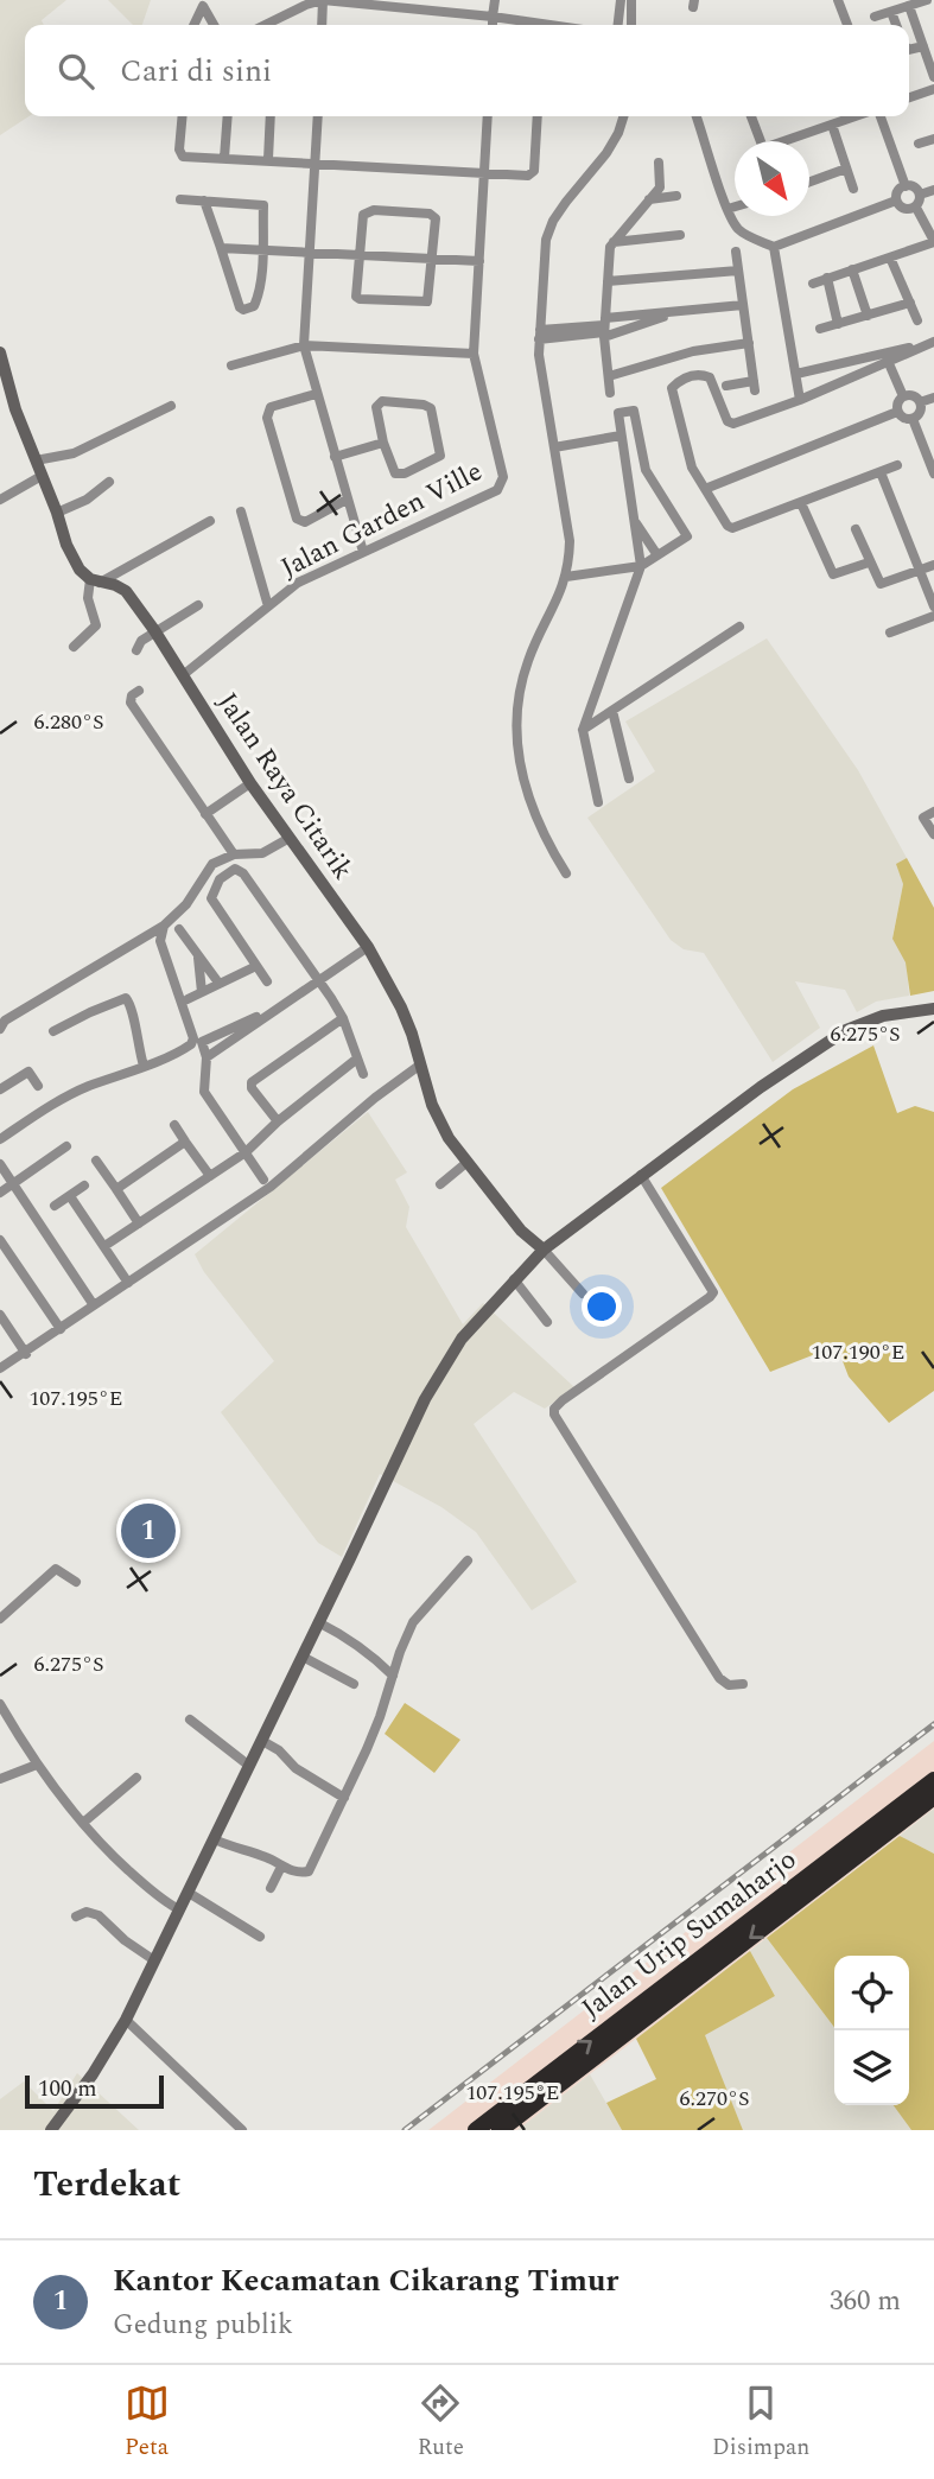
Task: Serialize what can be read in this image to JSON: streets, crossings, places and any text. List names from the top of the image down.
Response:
{
  "streets": {
    "highway": ["Jalan Urip Sumaharjo"],
    "street": ["Jalan Garden Ville", "Jalan Raya Citarik"]
  },
  "crossings": [
    ["Jalan Garden Ville", "Jalan Raya Citarik"]
  ],
  "scale_bar": "100 m",
  "north": "bottom right",
  "page": {
    "search": "Cari di sini",
    "pins": "1",
    "scale": "100 m",
    "heading": "Terdekat",
    "list": [
      {
        "mark": "1",
        "name": "Kantor Kecamatan Cikarang Timur",
        "note": "Gedung publik",
        "value": "360 m"
      }
    ],
    "nav": ["Peta", "Rute", "Disimpan"]
  },
  "coordinates": [
    "6.280°S",
    "6.275°S",
    "107.190°E",
    "107.195°E",
    "6.270°S"
  ]
}
